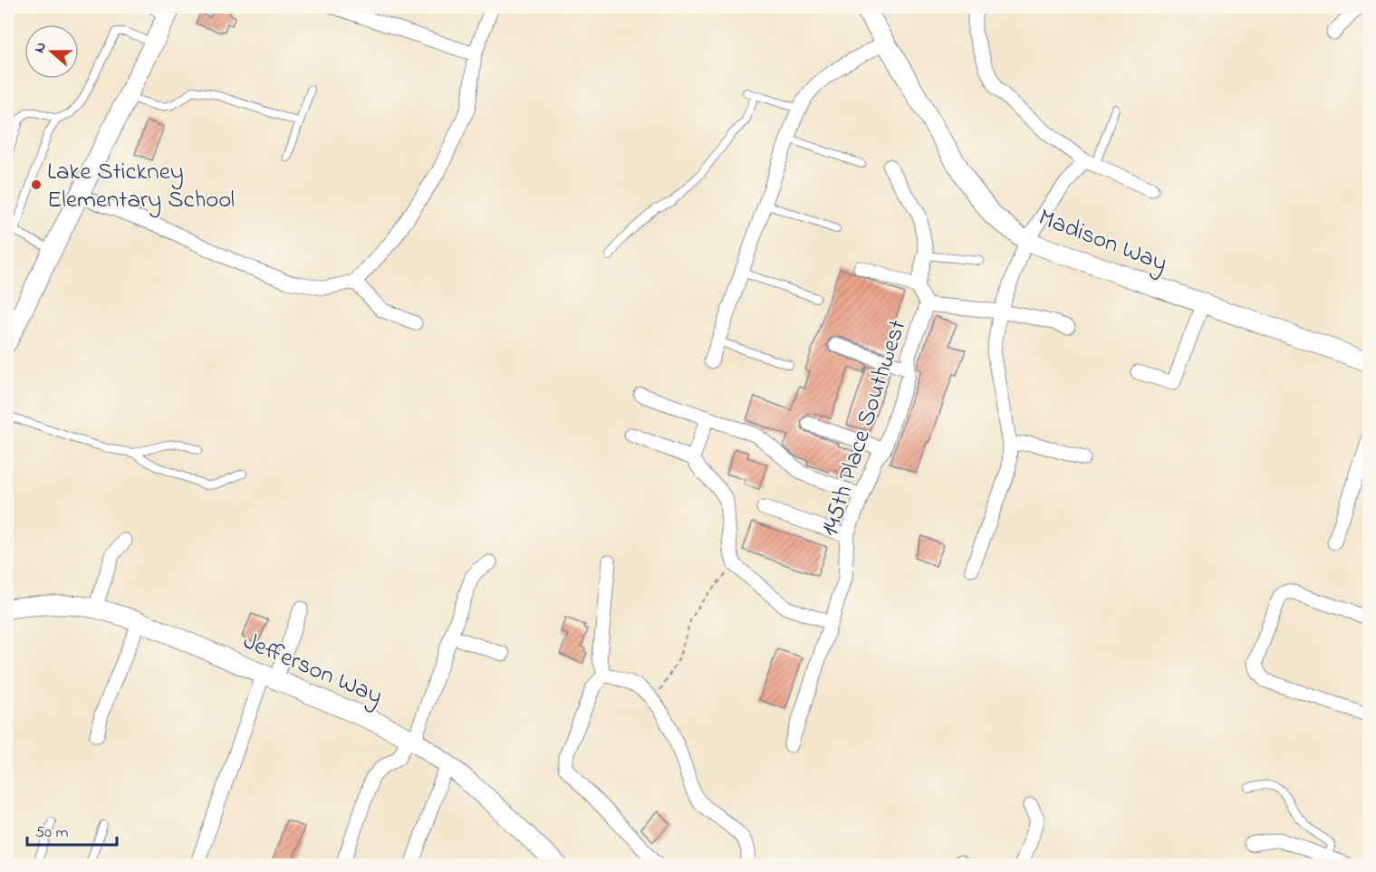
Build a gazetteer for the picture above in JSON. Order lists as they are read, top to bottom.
{
  "streets": {
    "street": ["Madison Way", "145th Place Southwest", "Jefferson Way"]
  },
  "places": ["Lake Stickney Elementary School"],
  "scale_bar": "50 m",
  "north": "left"
}
